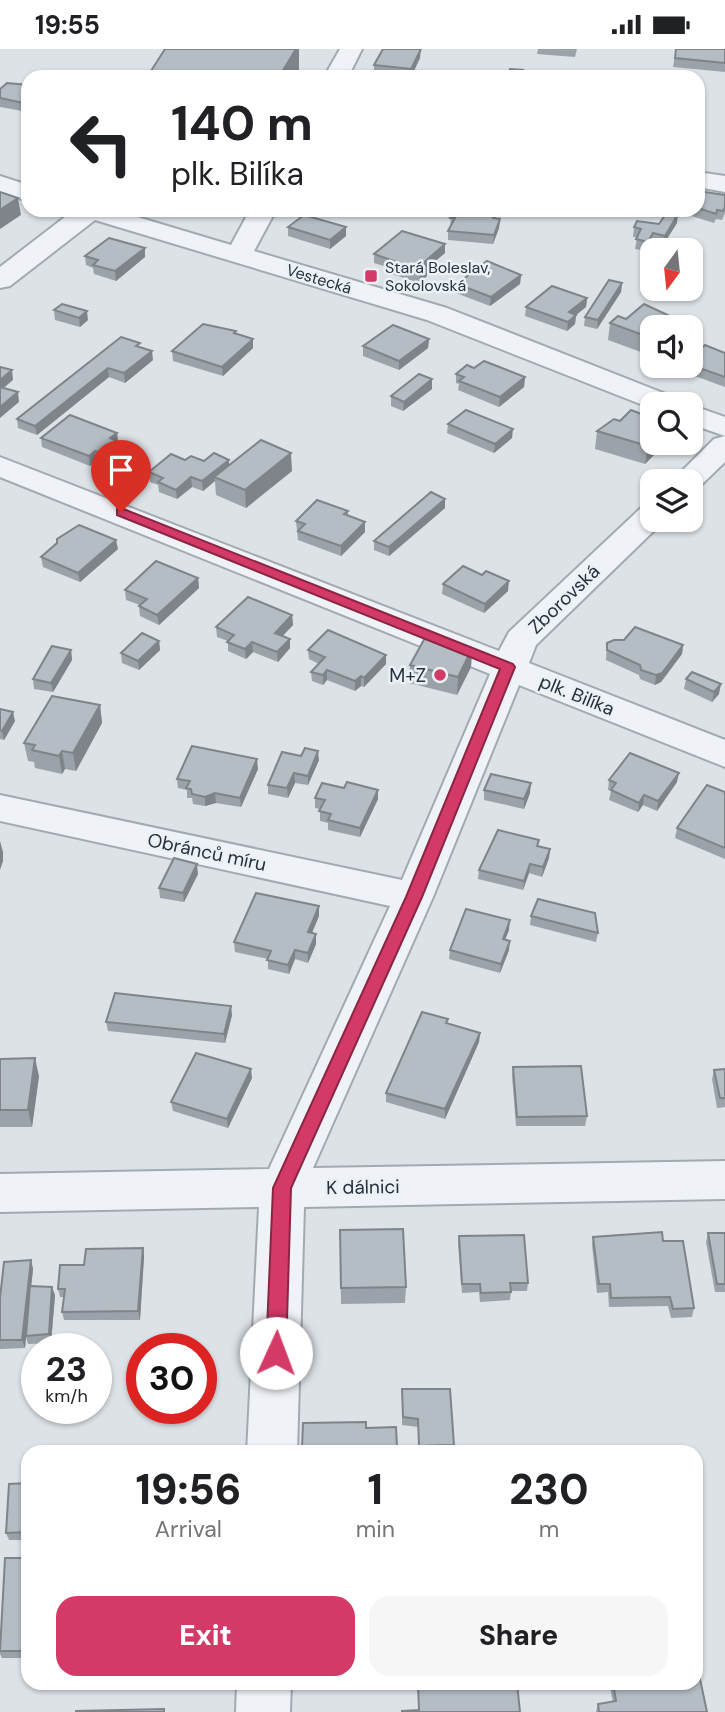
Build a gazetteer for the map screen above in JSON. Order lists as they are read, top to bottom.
{
  "streets": {
    "street": [
      "Vestecká",
      "Zborovská",
      "plk. Bilíka",
      "Obránců míru",
      "K dálnici"
    ]
  },
  "crossings": [
    ["Zborovská", "plk. Bilíka"],
    ["Zborovská", "Obránců míru"],
    ["Zborovská", "K dálnici"]
  ],
  "places": {
    "transit": ["Stará Boleslav, Sokolovská"],
    "other": ["M+Z"]
  },
  "north": "bottom",
  "page": {
    "status": "19:55",
    "turn": ["140 m", "plk. Bilíka"],
    "speed": "23 km/h",
    "limit": "30",
    "eta": [
      "19:56",
      "Arrival",
      "1",
      "min",
      "230",
      "m"
    ],
    "buttons": ["Exit", "Share"]
  }
}
